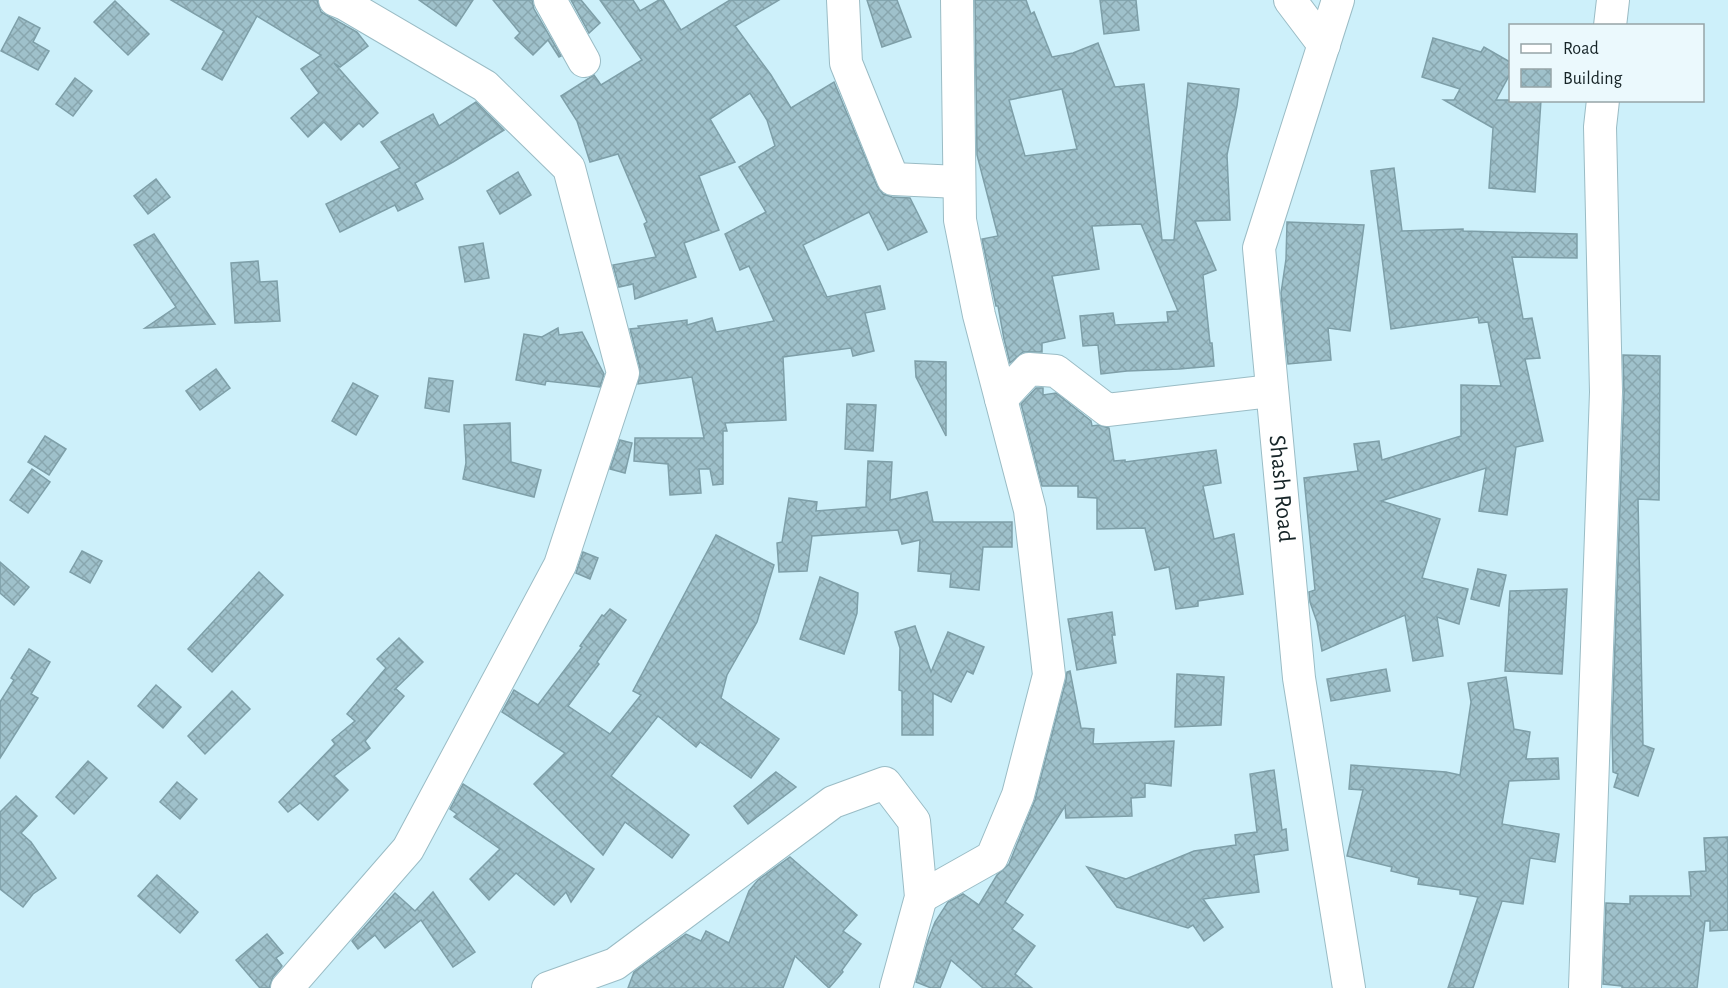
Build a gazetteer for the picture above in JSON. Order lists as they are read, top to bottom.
{
  "streets": {
    "street": ["Shash Road"]
  },
  "legend": ["Road", "Building"]
}
